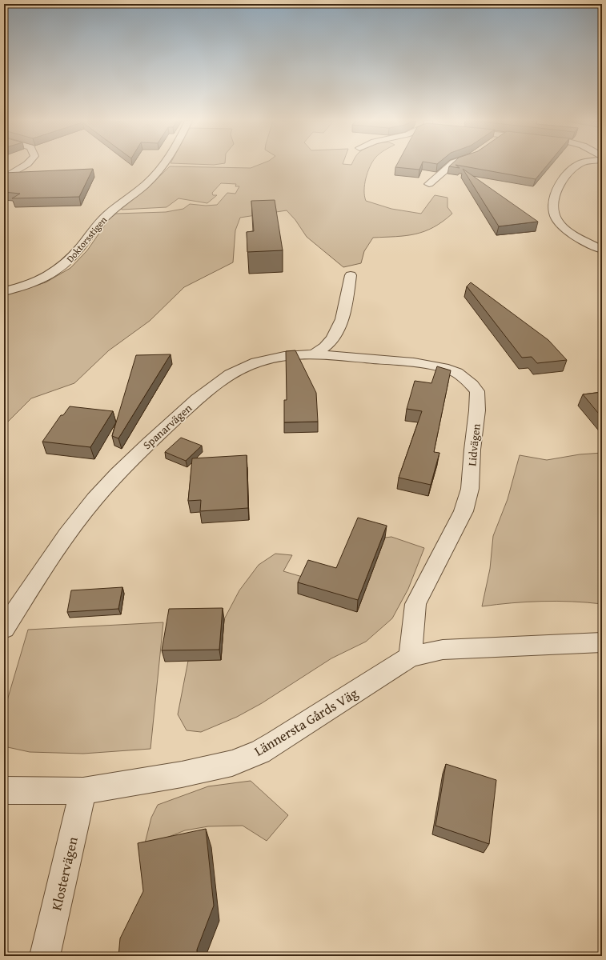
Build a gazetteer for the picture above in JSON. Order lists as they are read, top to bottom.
{
  "streets": {
    "street": [
      "Doktorsstigen",
      "Spanarvägen",
      "Lidvägen",
      "Lännersta Gårds Väg",
      "Klostervägen"
    ]
  },
  "crossings": [
    ["Spanarvägen", "Lidvägen"],
    ["Lidvägen", "Lännersta Gårds Väg"],
    ["Lännersta Gårds Väg", "Klostervägen"]
  ]
}
